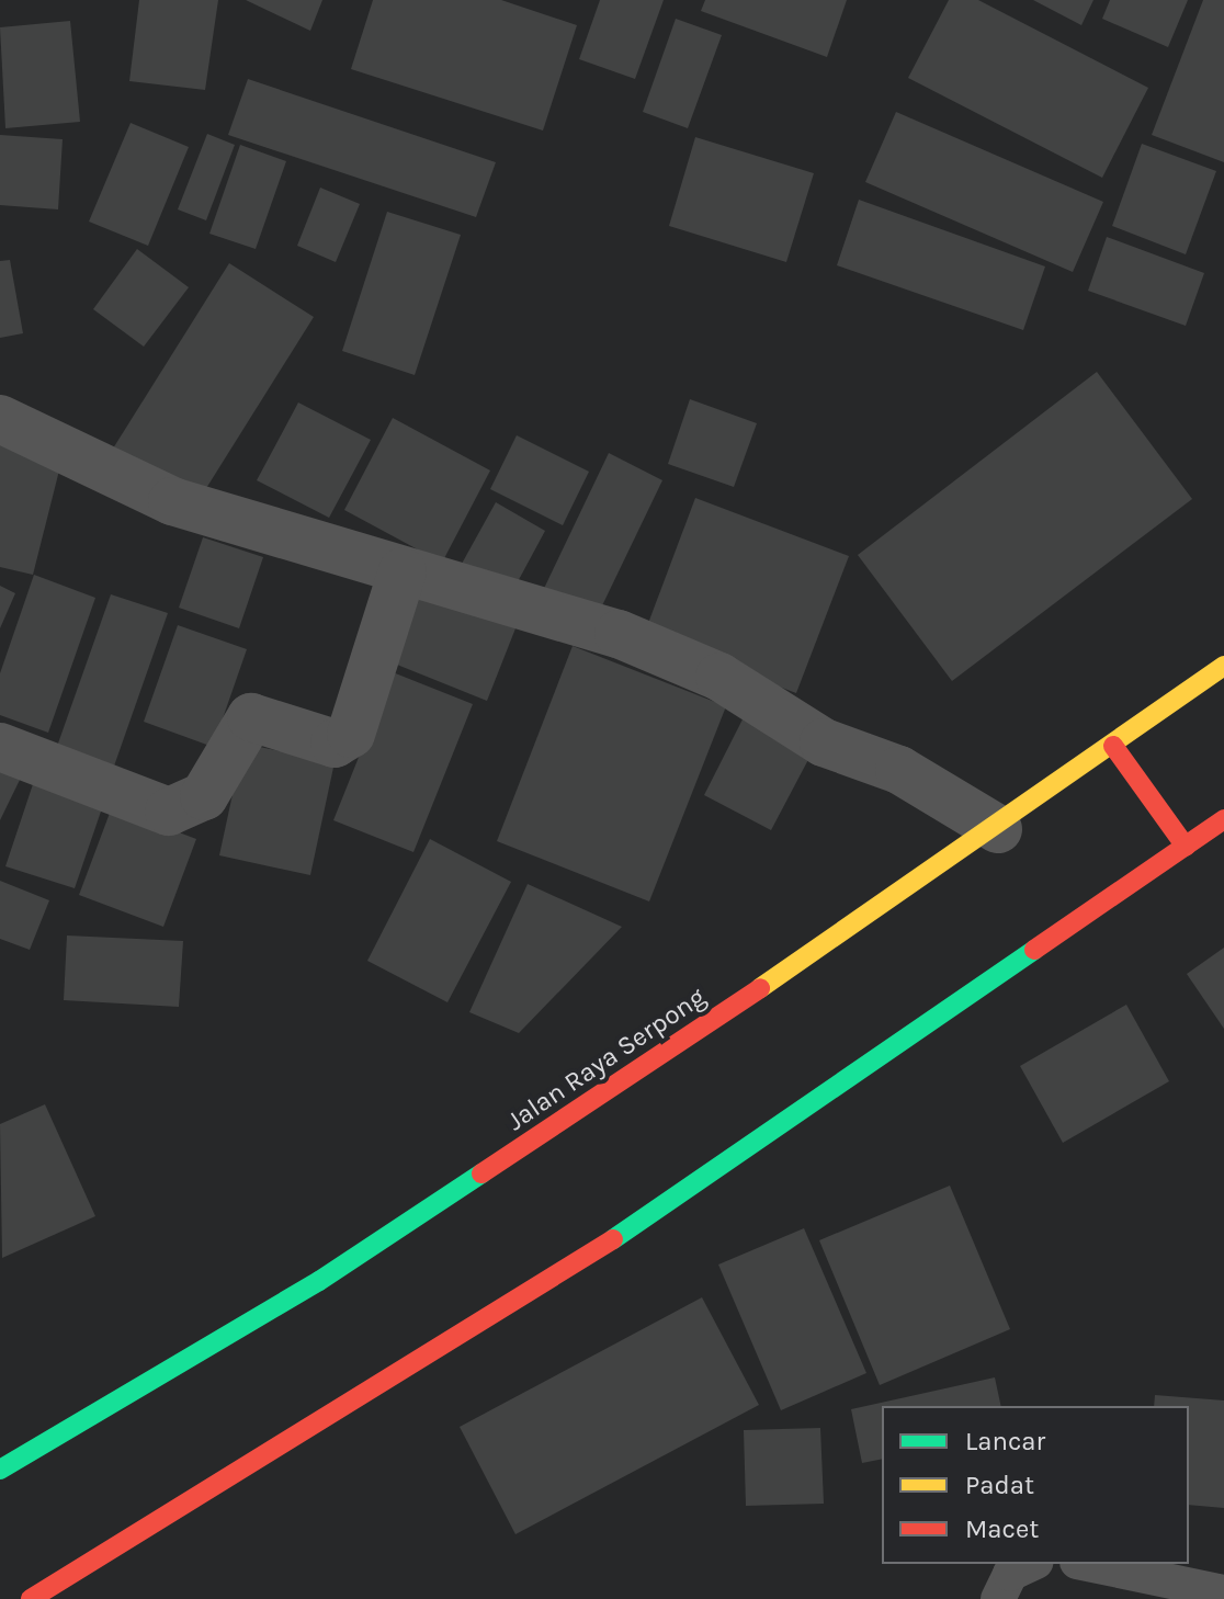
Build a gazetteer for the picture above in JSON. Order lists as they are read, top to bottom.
{
  "streets": {
    "main road": ["Jalan Raya Serpong"]
  },
  "legend": ["Lancar", "Padat", "Macet"]
}
